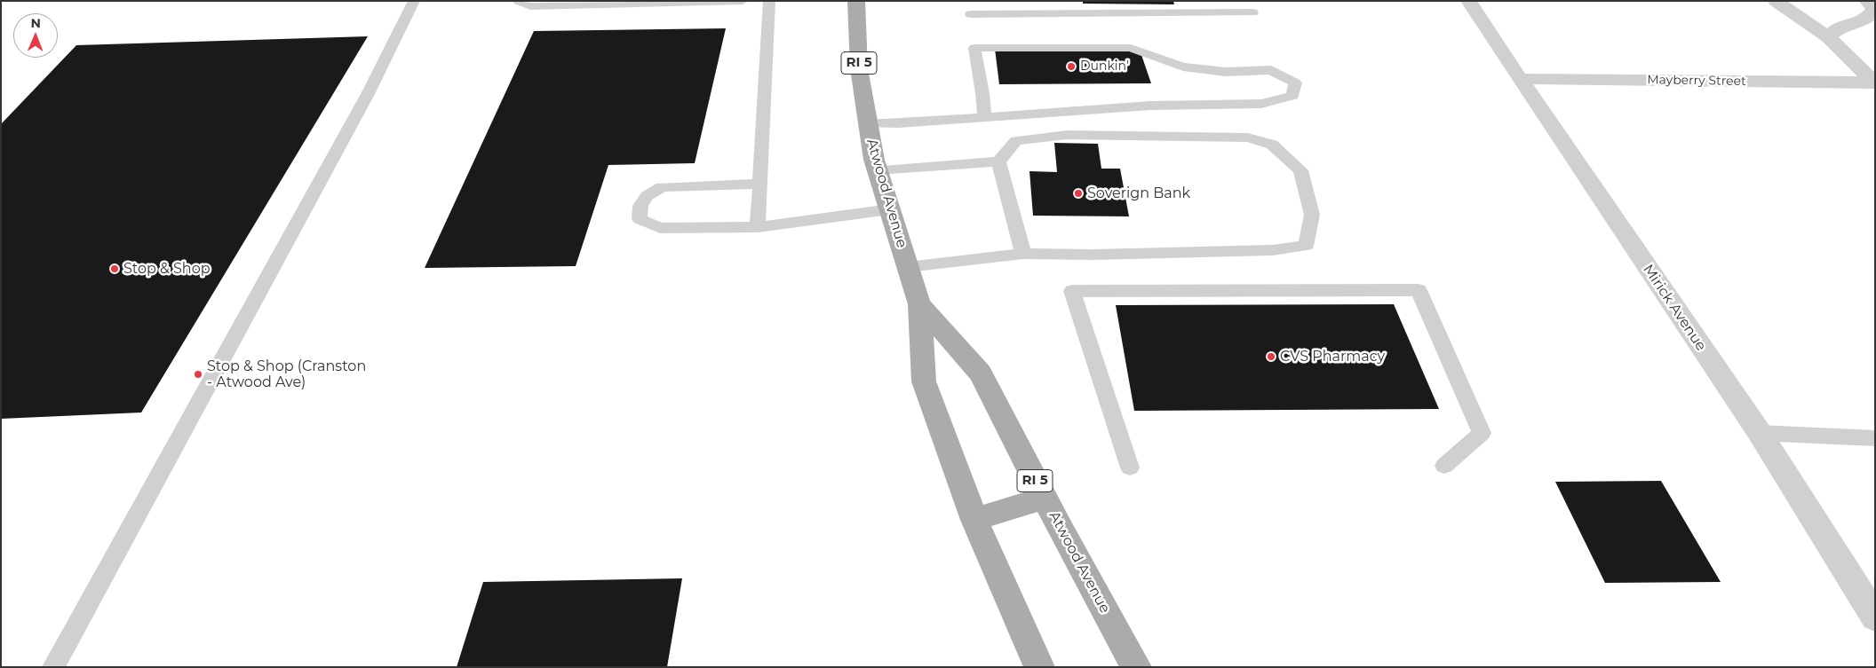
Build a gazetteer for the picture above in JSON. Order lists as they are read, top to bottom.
{
  "streets": {
    "main road": ["RI 5", "Atwood Avenue"],
    "street": ["Mayberry Street", "Mirick Avenue"]
  },
  "crossings": [
    ["Mayberry Street", "Mirick Avenue"]
  ],
  "places": [
    "Dunkin'",
    "Soverign Bank",
    "Stop & Shop",
    "CVS Pharmacy",
    "Stop & Shop (Cranston - Atwood Ave)"
  ],
  "north": "top"
}
